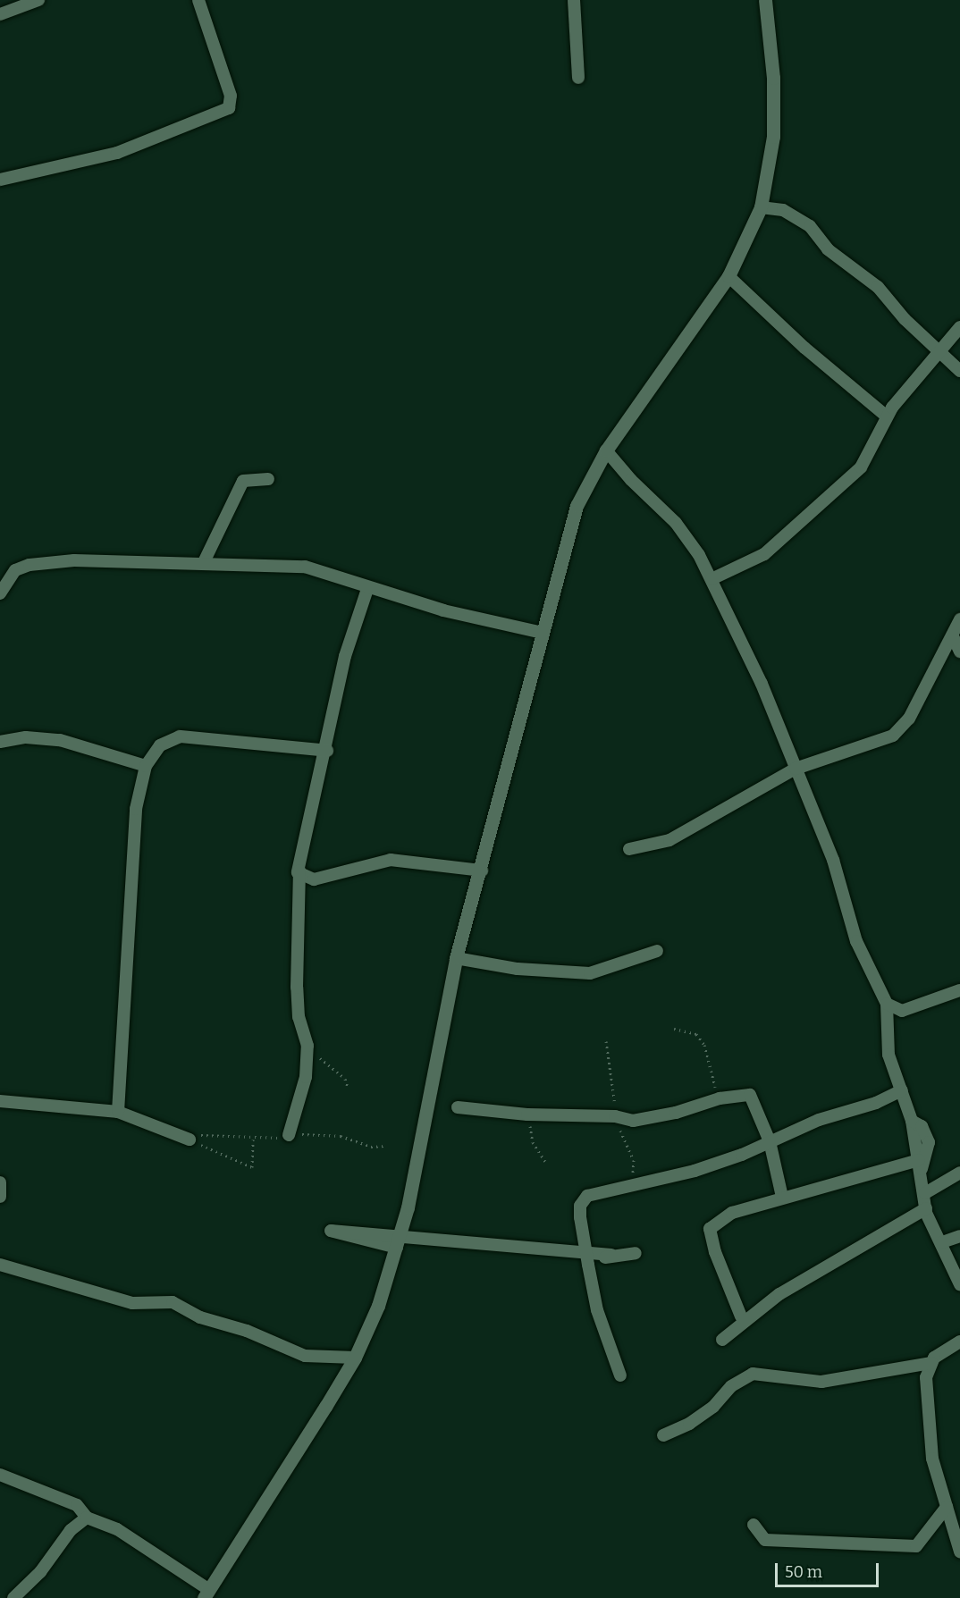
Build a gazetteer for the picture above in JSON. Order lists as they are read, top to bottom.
{
  "scale_bar": "50 m"
}
